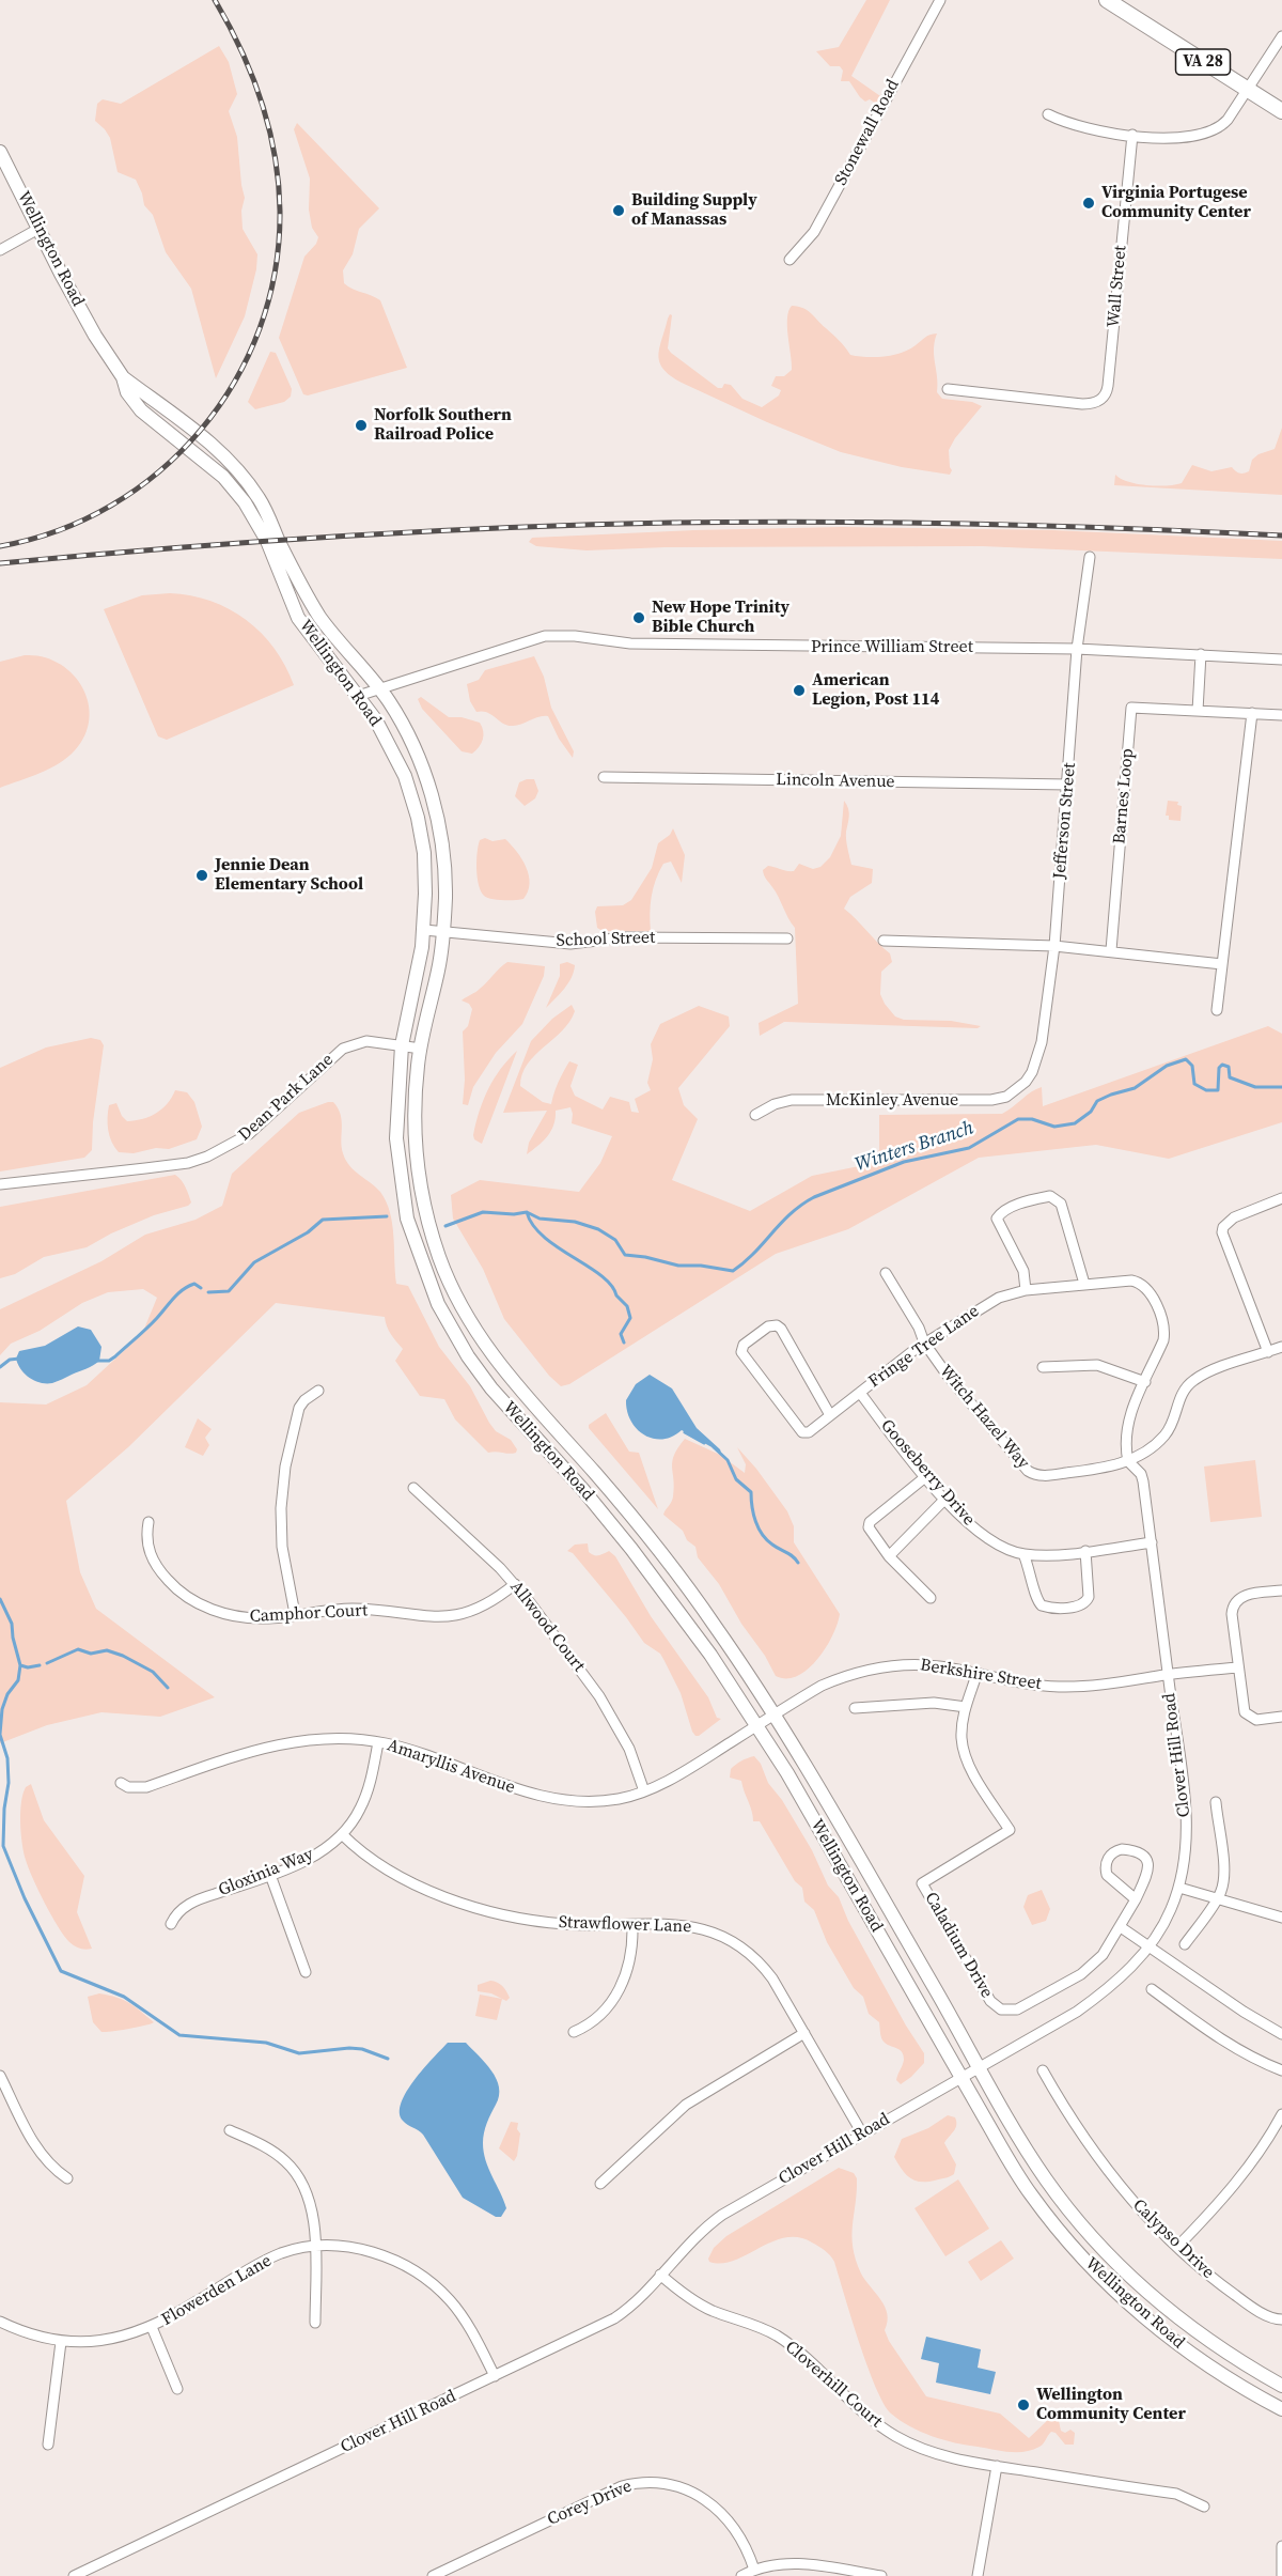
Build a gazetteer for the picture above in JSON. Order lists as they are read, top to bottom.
{
  "streets": {
    "highway": ["VA 28"],
    "main road": ["Wellington Road"],
    "street": [
      "Stonewall Road",
      "Wall Street",
      "Prince William Street",
      "Lincoln Avenue",
      "Barnes Loop",
      "Jefferson Street",
      "School Street",
      "Dean Park Lane",
      "McKinley Avenue",
      "Fringe Tree Lane",
      "Witch Hazel Way",
      "Gooseberry Drive",
      "Camphor Court",
      "Allwood Court",
      "Berkshire Street",
      "Clover Hill Road",
      "Amaryllis Avenue",
      "Gloxinia Way",
      "Strawflower Lane",
      "Caladium Drive",
      "Calypso Drive",
      "Flowerden Lane",
      "Cloverhill Court",
      "Corey Drive"
    ]
  },
  "crossings": [
    ["Wellington Road", "Prince William Street"],
    ["Wellington Road", "School Street"],
    ["Wellington Road", "Dean Park Lane"],
    ["Wellington Road", "Berkshire Street"],
    ["Wellington Road", "Clover Hill Road"],
    ["Wellington Road", "Amaryllis Avenue"],
    ["Prince William Street", "Jefferson Street"],
    ["Lincoln Avenue", "Jefferson Street"],
    ["Jefferson Street", "McKinley Avenue"],
    ["Fringe Tree Lane", "Witch Hazel Way"],
    ["Fringe Tree Lane", "Gooseberry Drive"],
    ["Fringe Tree Lane", "Clover Hill Road"],
    ["Witch Hazel Way", "Clover Hill Road"],
    ["Gooseberry Drive", "Clover Hill Road"],
    ["Camphor Court", "Allwood Court"],
    ["Allwood Court", "Amaryllis Avenue"],
    ["Berkshire Street", "Clover Hill Road"],
    ["Berkshire Street", "Amaryllis Avenue"],
    ["Berkshire Street", "Caladium Drive"],
    ["Clover Hill Road", "Strawflower Lane"],
    ["Clover Hill Road", "Flowerden Lane"],
    ["Clover Hill Road", "Cloverhill Court"],
    ["Amaryllis Avenue", "Gloxinia Way"],
    ["Gloxinia Way", "Strawflower Lane"]
  ],
  "water": ["Winters Branch"],
  "places": [
    "Virginia Portugese Community Center",
    "Building Supply of Manassas",
    "Norfolk Southern Railroad Police",
    "New Hope Trinity Bible Church",
    "American Legion, Post 114",
    "Jennie Dean Elementary School",
    "Wellington Community Center"
  ]
}
